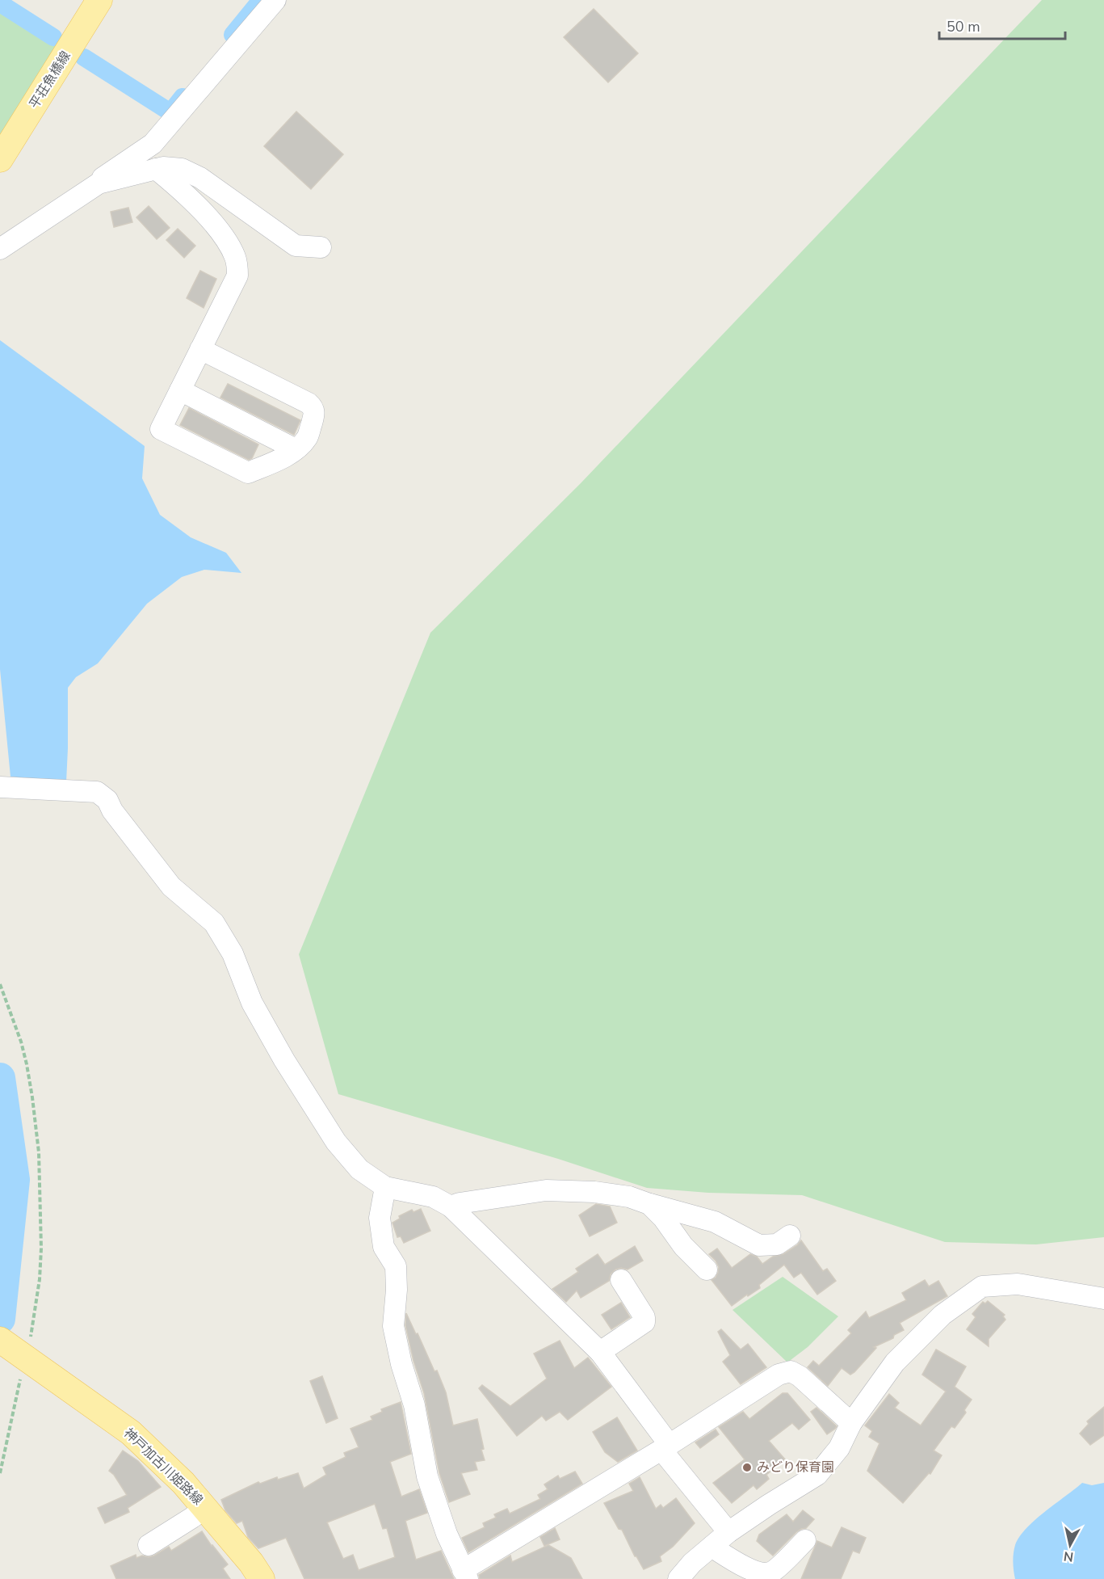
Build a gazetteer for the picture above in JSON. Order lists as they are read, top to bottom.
{
  "streets": {
    "main road": ["平荘魚橋線", "神戸加古川姫路線"]
  },
  "places": ["みどり保育園"],
  "scale_bar": "50 m",
  "north": "bottom"
}
